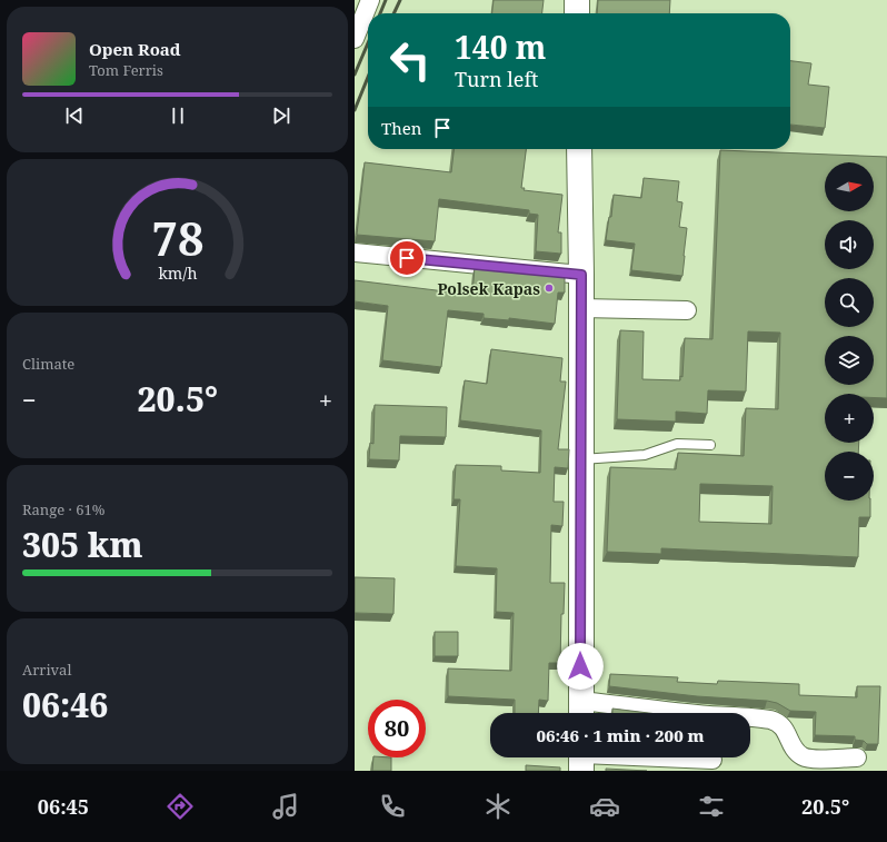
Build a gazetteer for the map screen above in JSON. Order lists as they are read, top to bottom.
{
  "places": ["Polsek Kapas"],
  "north": "right",
  "page": {
    "turn": ["140 m", "Turn left"],
    "song": ["Open Road", "Tom Ferris"],
    "then": "Then",
    "map_buttons": ["+", "−"],
    "tile": [
      "Climate",
      ["Range · 61%", "305 km"],
      ["Arrival", "06:46"]
    ],
    "heat": ["−", "20.5°", "+"],
    "limit": "80",
    "trip": "06:46 · 1 min · 200 m",
    "tabs": ["06:45", "20.5°"],
    "gauge": ["78", "km/h"]
  }
}
